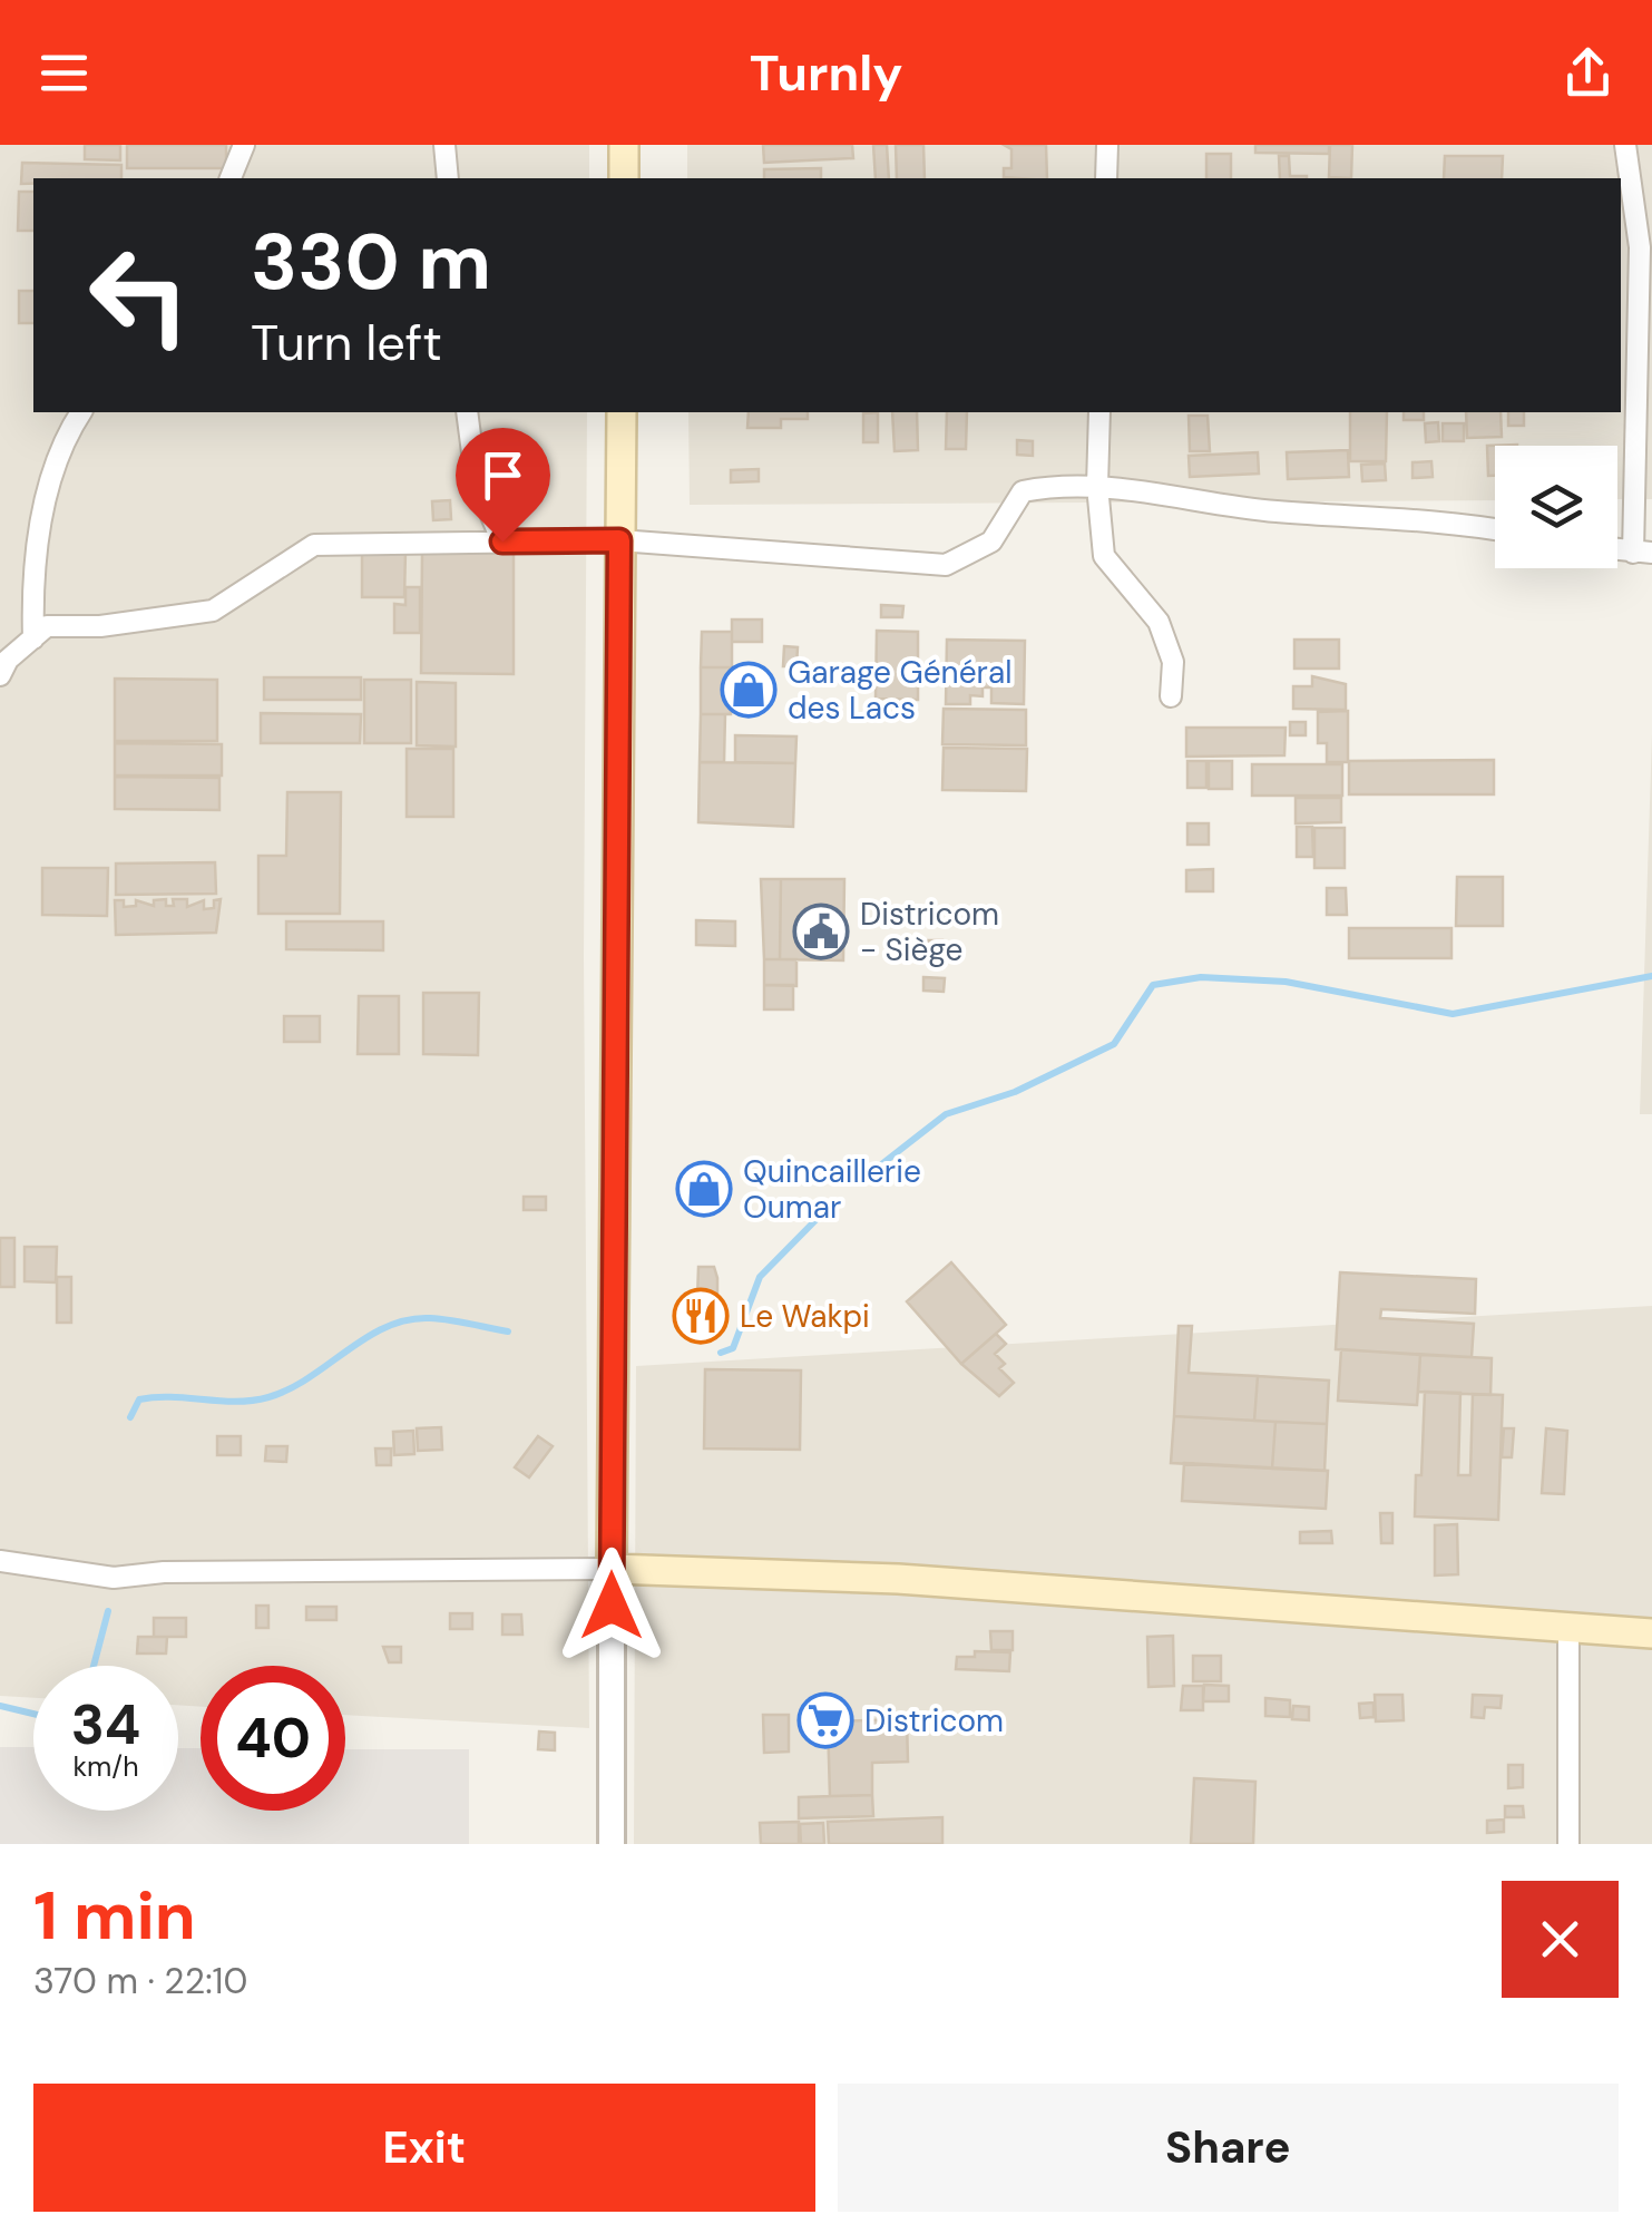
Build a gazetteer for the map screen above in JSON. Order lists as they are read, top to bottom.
{
  "places": {
    "shop": ["Garage Général des Lacs", "Quincaillerie Oumar"],
    "public building": ["Districom - Siège"],
    "restaurant": ["Le Wakpi"],
    "supermarket": ["Districom"]
  },
  "page": {
    "header": "Turnly",
    "turn": ["330 m", "Turn left"],
    "speed": "34 km/h",
    "limit": "40",
    "heading": ["1 min", "370 m · 22:10"],
    "buttons": ["Exit", "Share"]
  }
}
